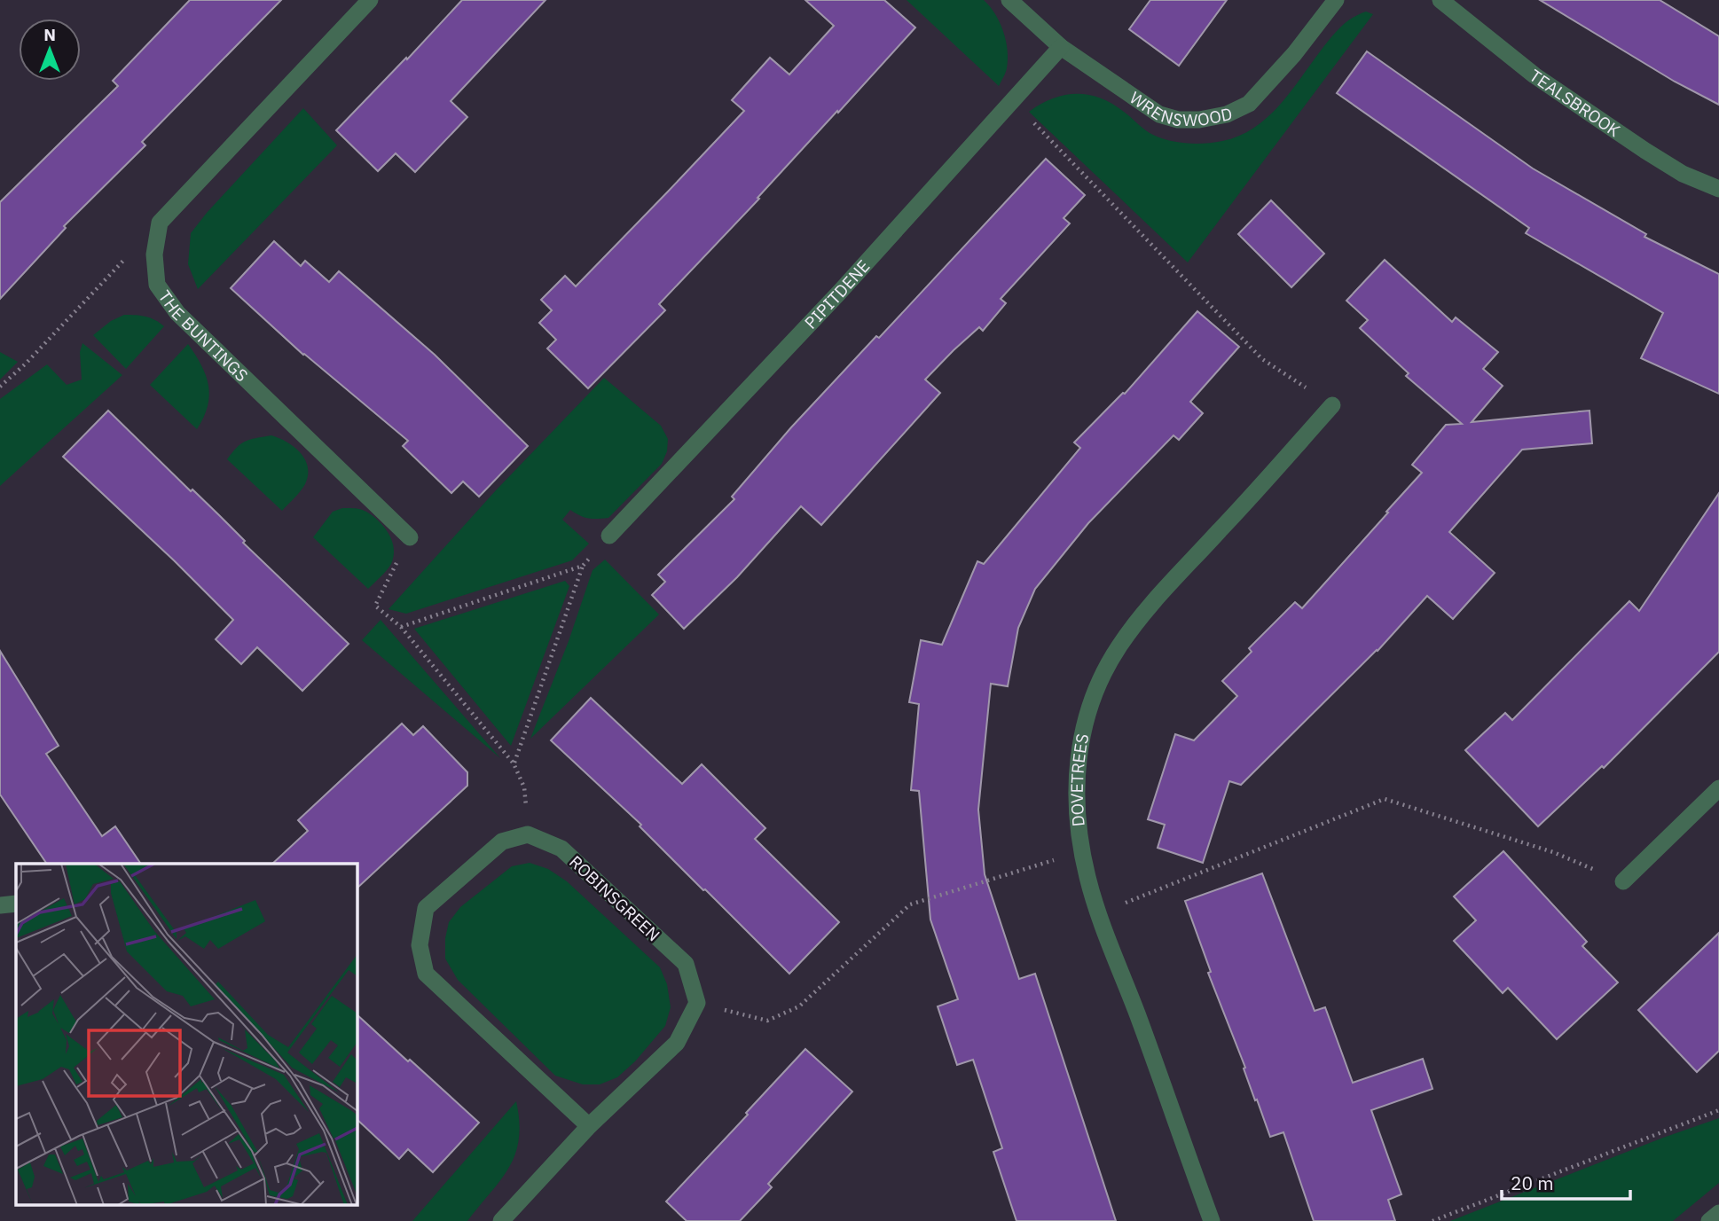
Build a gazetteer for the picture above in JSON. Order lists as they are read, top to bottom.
{
  "streets": {
    "street": [
      "WRENSWOOD",
      "TEALSBROOK",
      "PIPITDENE",
      "THE BUNTINGS",
      "DOVETREES",
      "ROBINSGREEN"
    ]
  },
  "crossings": [
    ["WRENSWOOD", "PIPITDENE"]
  ],
  "scale_bar": "20 m",
  "north": "top"
}
